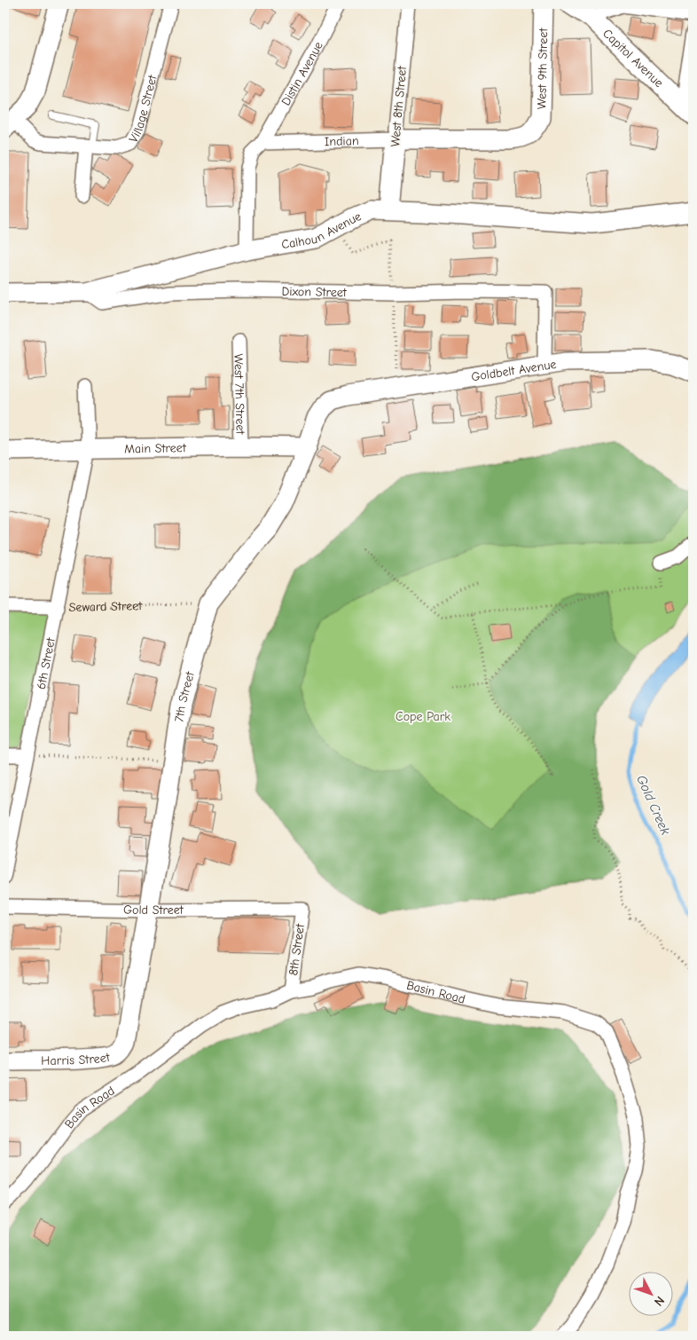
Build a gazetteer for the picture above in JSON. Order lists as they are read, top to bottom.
{
  "streets": {
    "street": [
      "Capitol Avenue",
      "West 9th Street",
      "Distin Avenue",
      "West 8th Street",
      "Village Street",
      "Indian",
      "Calhoun Avenue",
      "Dixon Street",
      "Goldbelt Avenue",
      "West 7th Street",
      "Main Street",
      "Seward Street",
      "6th Street",
      "7th Street",
      "Gold Street",
      "8th Street",
      "Basin Road",
      "Harris Street"
    ]
  },
  "crossings": [
    ["West 9th Street", "Indian"],
    ["Distin Avenue", "Indian"],
    ["West 8th Street", "Indian"],
    ["West 8th Street", "Calhoun Avenue"],
    ["Calhoun Avenue", "Dixon Street"],
    ["Dixon Street", "Goldbelt Avenue"],
    ["Goldbelt Avenue", "7th Street"],
    ["West 7th Street", "Main Street"],
    ["Main Street", "6th Street"],
    ["Main Street", "7th Street"],
    ["Seward Street", "6th Street"],
    ["Seward Street", "7th Street"],
    ["7th Street", "Gold Street"],
    ["7th Street", "Harris Street"],
    ["Gold Street", "8th Street"],
    ["8th Street", "Basin Road"]
  ],
  "water": ["Gold Creek"],
  "parks": ["Cope Park"],
  "north": "bottom right"
}
